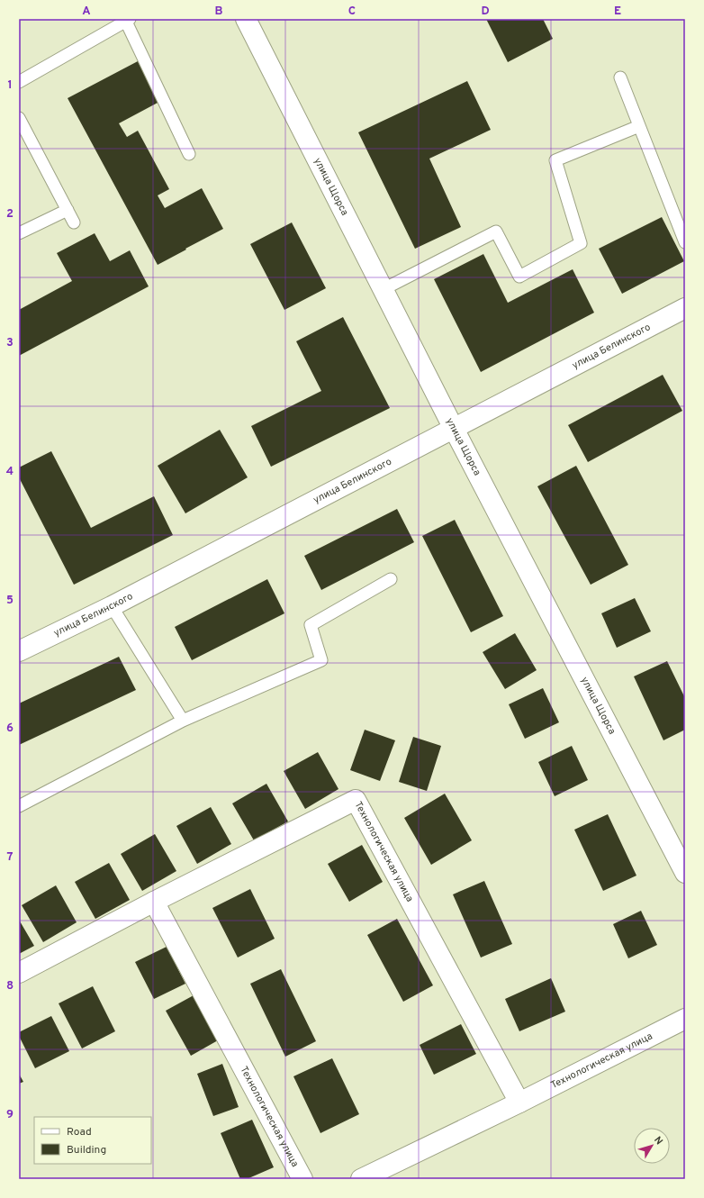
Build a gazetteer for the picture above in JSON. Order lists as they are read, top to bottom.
{
  "streets": {
    "street": ["улица Щорса", "улица Белинского", "Технологическая улица"]
  },
  "crossings": [
    ["улица Щорса", "улица Белинского"]
  ],
  "legend": ["Road", "Building"],
  "north": "top right",
  "grid": {
    "columns": [
      "A",
      "B",
      "C",
      "D",
      "E"
    ],
    "rows": [
      "1",
      "2",
      "3",
      "4",
      "5",
      "6",
      "7",
      "8",
      "9"
    ]
  }
}
